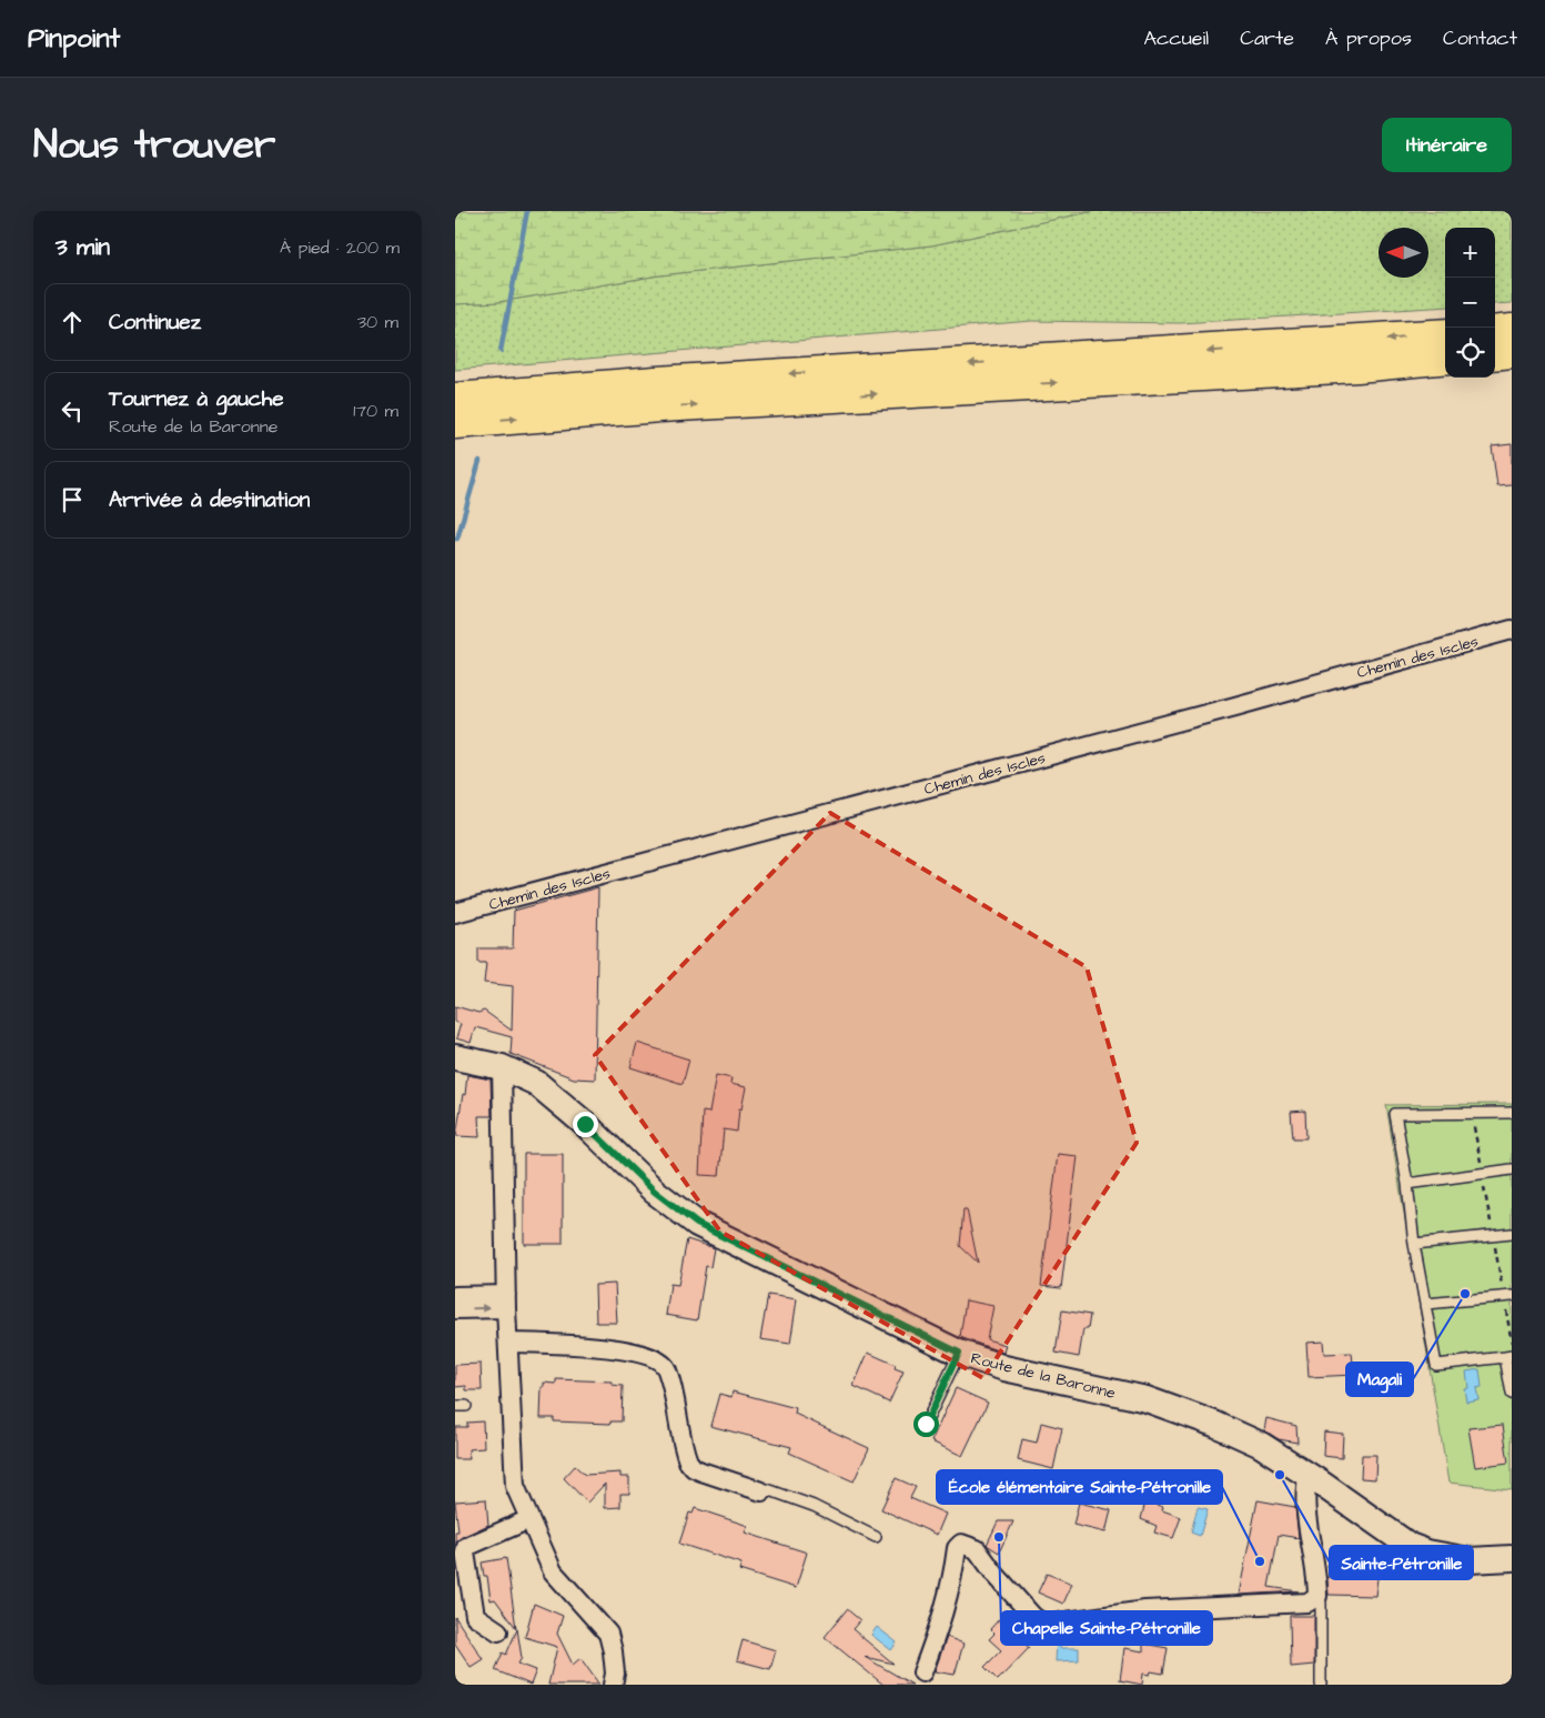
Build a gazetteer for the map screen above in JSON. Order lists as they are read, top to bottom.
{
  "streets": {
    "main road": ["Route de la Baronne"],
    "street": ["Chemin des Iscles"]
  },
  "places": [
    "Magali",
    "Sainte-Pétronille",
    "Chapelle Sainte-Pétronille",
    "École élémentaire Sainte-Pétronille"
  ],
  "north": "left",
  "page": {
    "header": "Pinpoint",
    "nav": [
      "Accueil",
      "Carte",
      "À propos",
      "Contact"
    ],
    "title": "Nous trouver",
    "buttons": "Itinéraire",
    "heading": ["3 min", "À pied · 200 m"],
    "map_buttons": ["+", "−"],
    "list": [
      ["Continuez", "30 m"],
      ["Tournez à gauche", "Route de la Baronne", "170 m"],
      "Arrivée à destination"
    ]
  }
}
